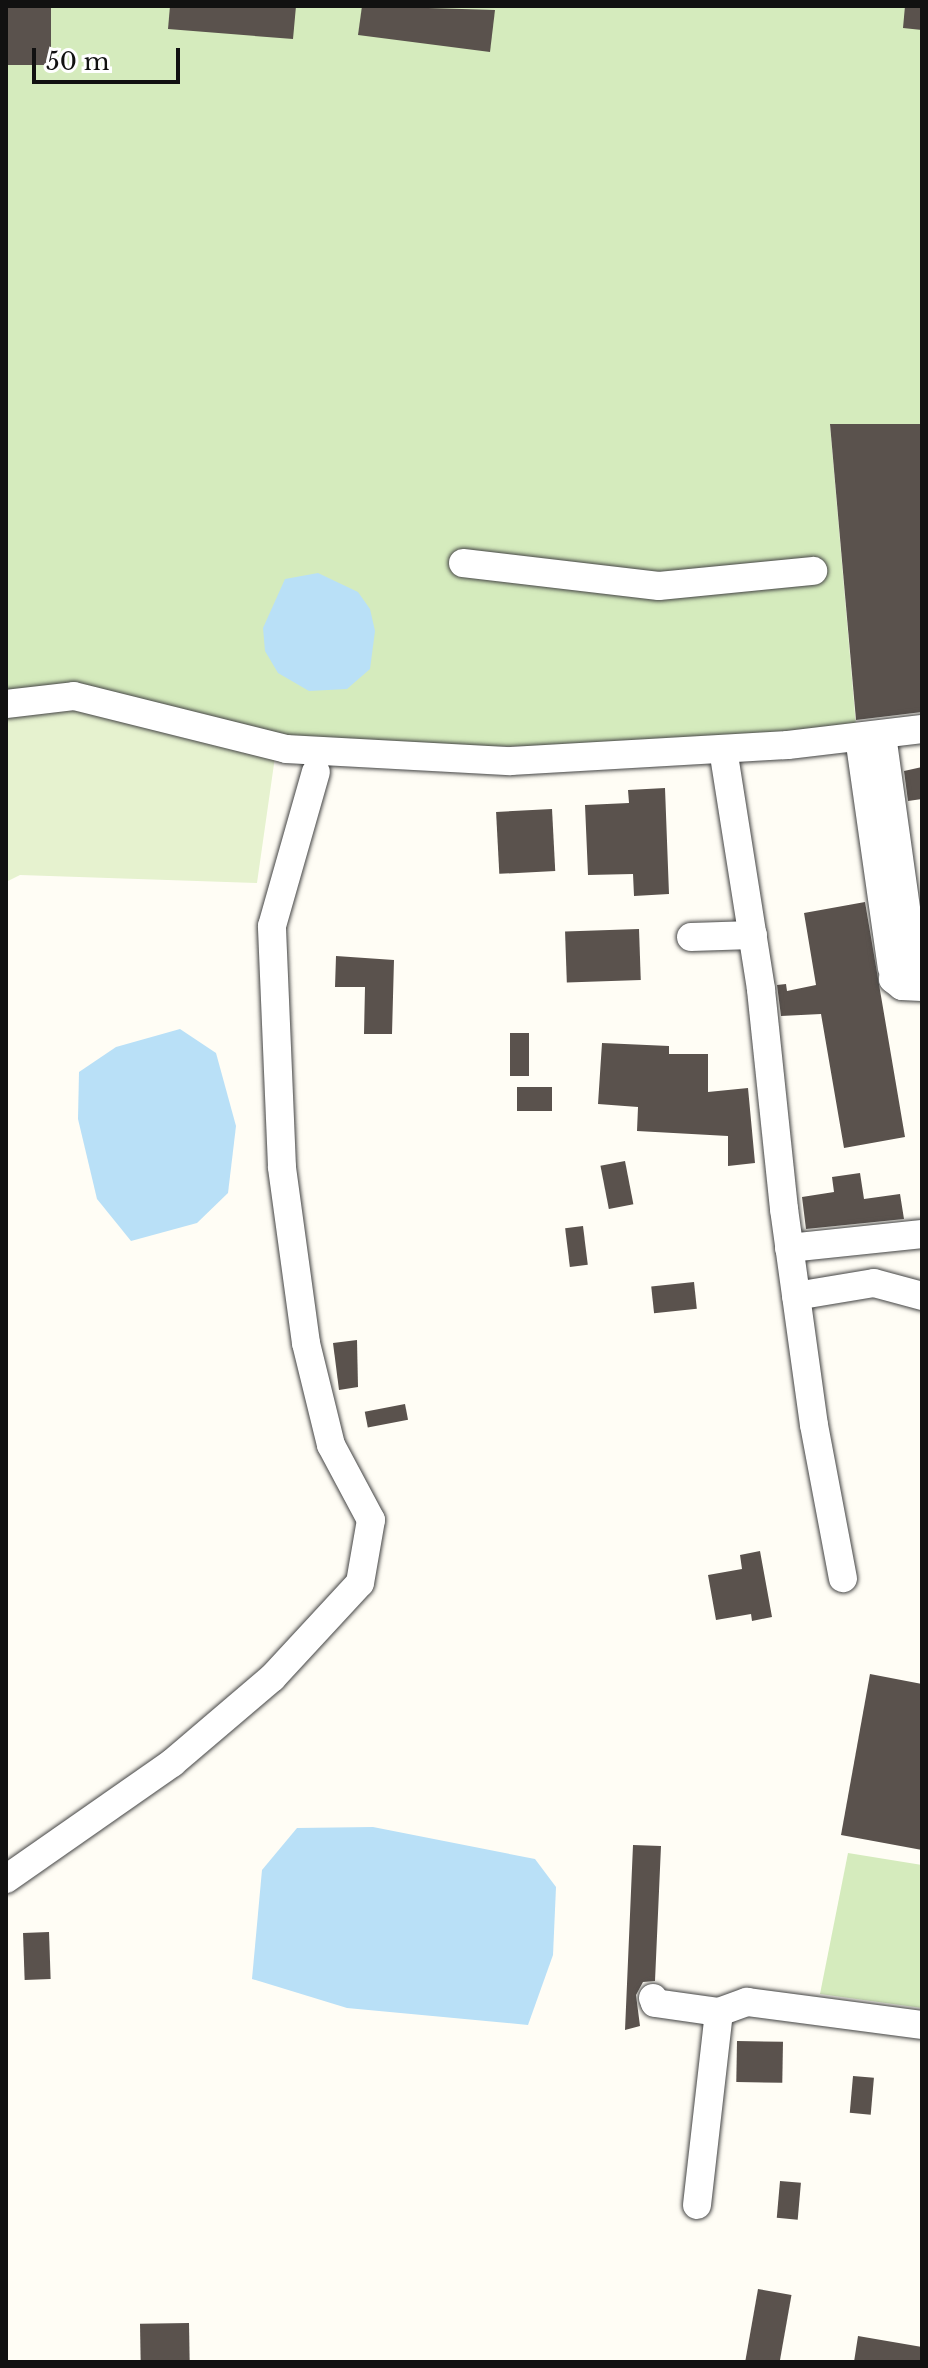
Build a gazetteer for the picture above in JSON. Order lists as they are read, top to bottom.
{
  "scale_bar": "50 m"
}
